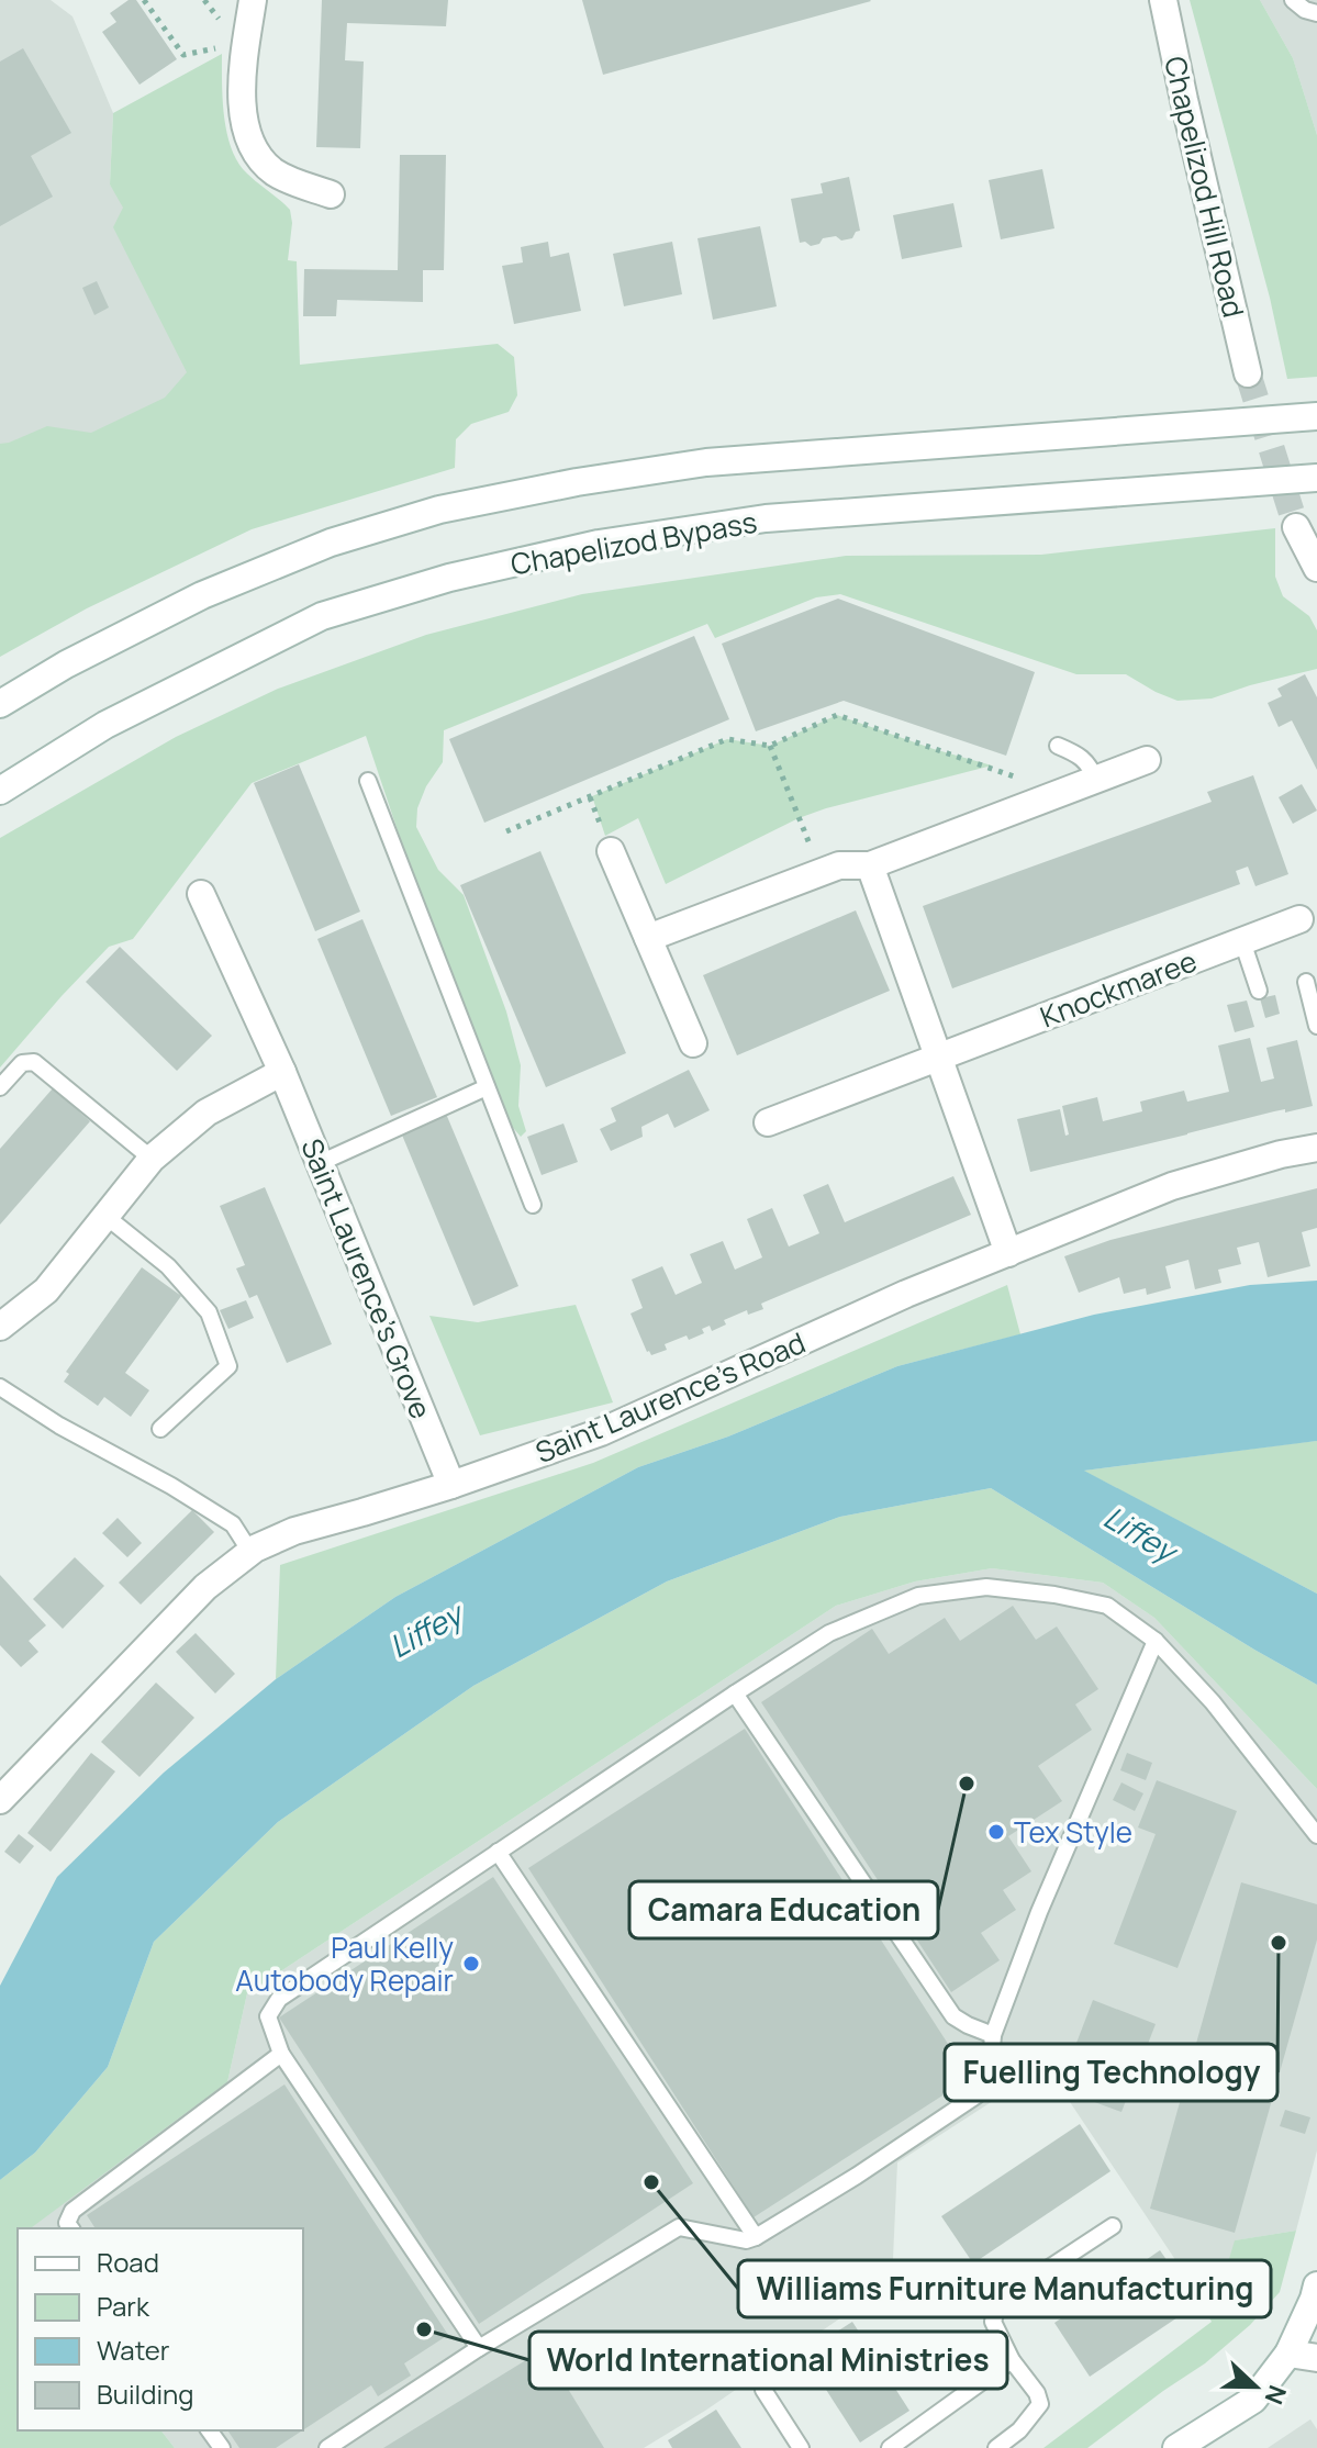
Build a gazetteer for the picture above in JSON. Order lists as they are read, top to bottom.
{
  "streets": {
    "street": [
      "Chapelizod Hill Road",
      "Chapelizod Bypass",
      "Knockmaree",
      "Saint Laurence's Grove",
      "Saint Laurence's Road"
    ]
  },
  "crossings": [
    ["Saint Laurence's Grove", "Saint Laurence's Road"]
  ],
  "water": ["Liffey"],
  "places": [
    "Camara Education",
    "Tex Style",
    "Fuelling Technology",
    "Paul Kelly Autobody Repair",
    "Williams Furniture Manufacturing",
    "World International Ministries"
  ],
  "legend": [
    "Road",
    "Park",
    "Water",
    "Building"
  ],
  "north": "right"
}
